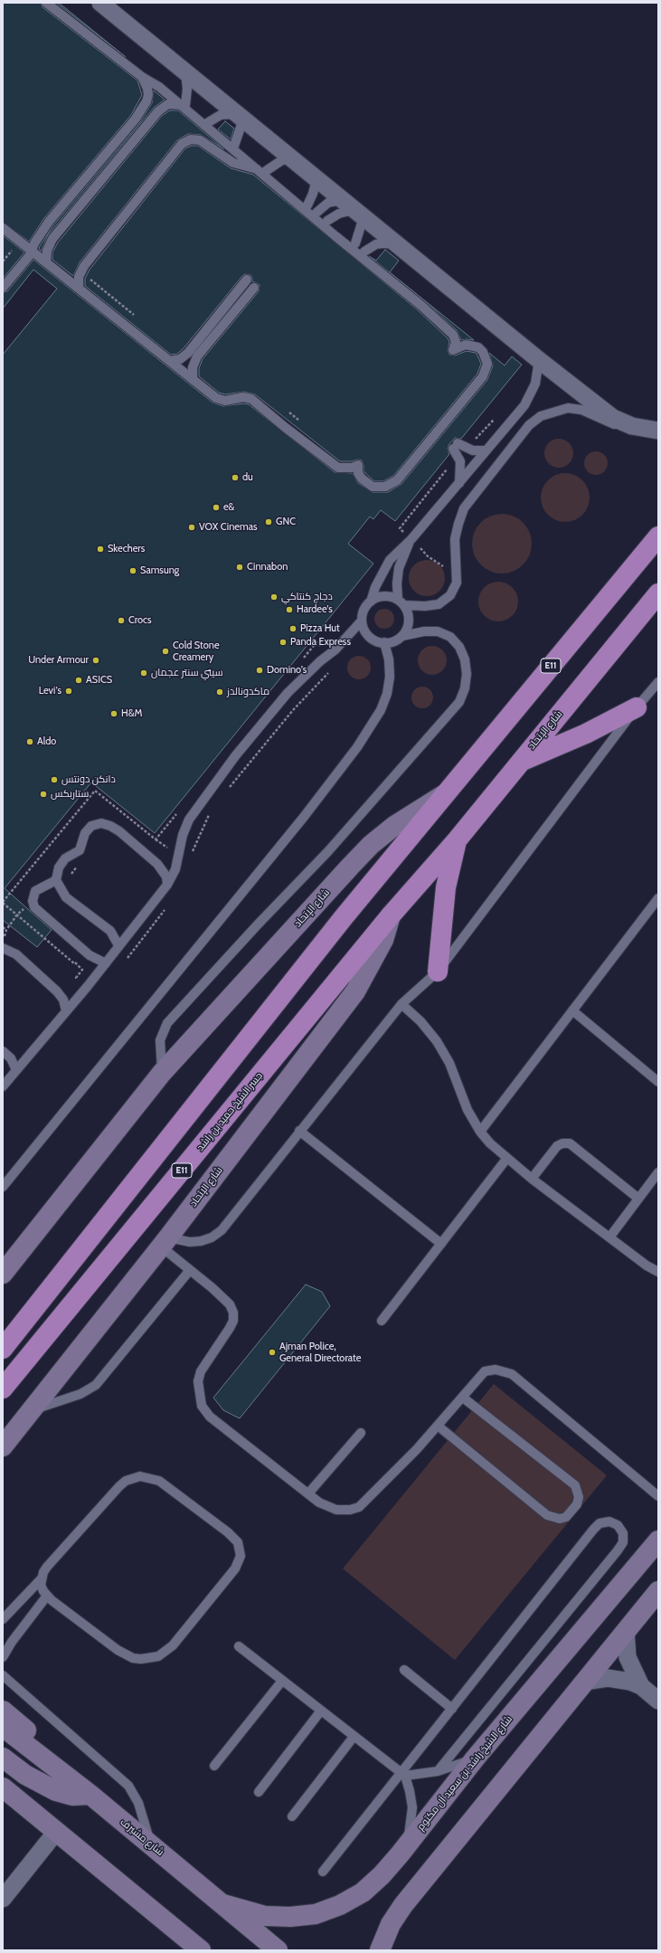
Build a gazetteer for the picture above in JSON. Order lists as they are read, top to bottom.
{
  "streets": {
    "highway": ["E11", "شارع الإتحاد", "جسر الشيخ حميد بن راشد"],
    "main road": ["شارع الشيخ راشد بن سعيد آل مكتوم", "شارع مشيرف"]
  },
  "crossings": [
    ["شارع الإتحاد", "جسر الشيخ حميد بن راشد"],
    ["شارع الشيخ راشد بن سعيد آل مكتوم", "شارع مشيرف"]
  ],
  "places": [
    "du",
    "e&",
    "GNC",
    "VOX Cinemas",
    "Skechers",
    "Cinnabon",
    "Samsung",
    "دجاج كنتاكي",
    "Hardee's",
    "Crocs",
    "Pizza Hut",
    "Panda Express",
    "Cold Stone Creamery",
    "Under Armour",
    "Domino's",
    "سيتي سنتر عجمان",
    "ASICS",
    "Levi's",
    "ماكدونالدز",
    "H&M",
    "Aldo",
    "دانكن دونتس",
    "ستاربكس",
    "Ajman Police, General Directorate"
  ]
}
